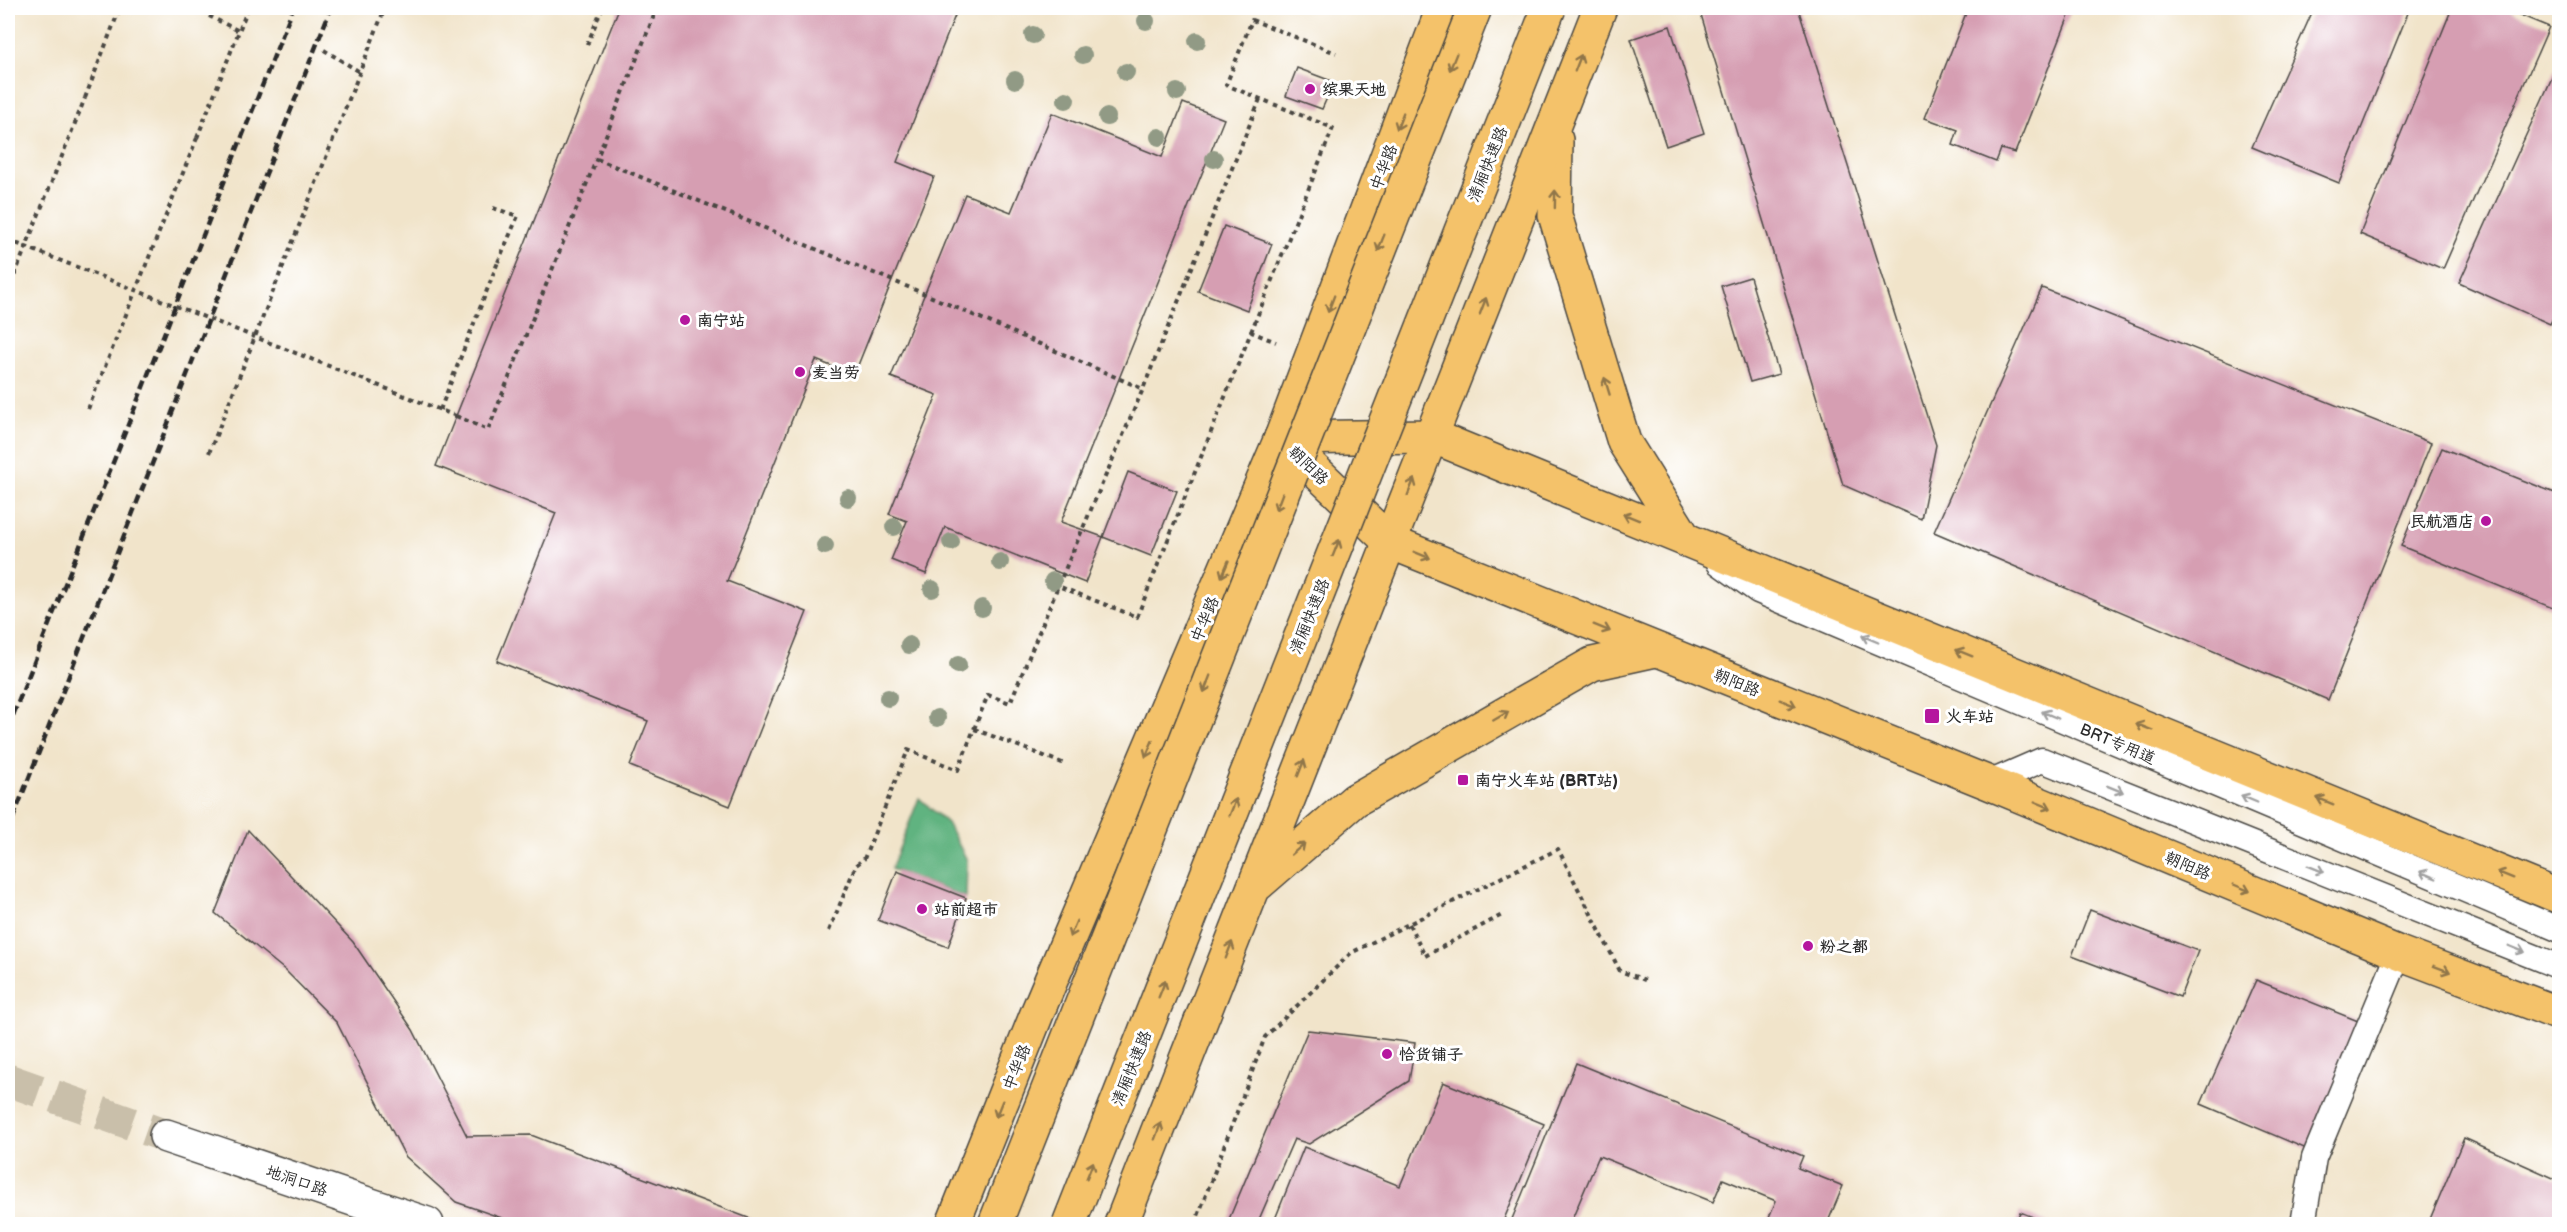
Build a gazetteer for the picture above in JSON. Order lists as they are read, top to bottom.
{
  "streets": {
    "main road": ["清厢快速路", "中华路", "朝阳路"],
    "street": ["地洞口路"],
    "lane": ["BRT专用道"]
  },
  "crossings": [
    ["中华路", "朝阳路"],
    ["朝阳路", "BRT专用道"]
  ],
  "places": {
    "other": [
      "缤果天地",
      "南宁站",
      "麦当劳",
      "民航酒店",
      "站前超市",
      "粉之都",
      "恰货铺子"
    ],
    "transit": ["火车站", "南宁火车站 (BRT站)"]
  }
}
